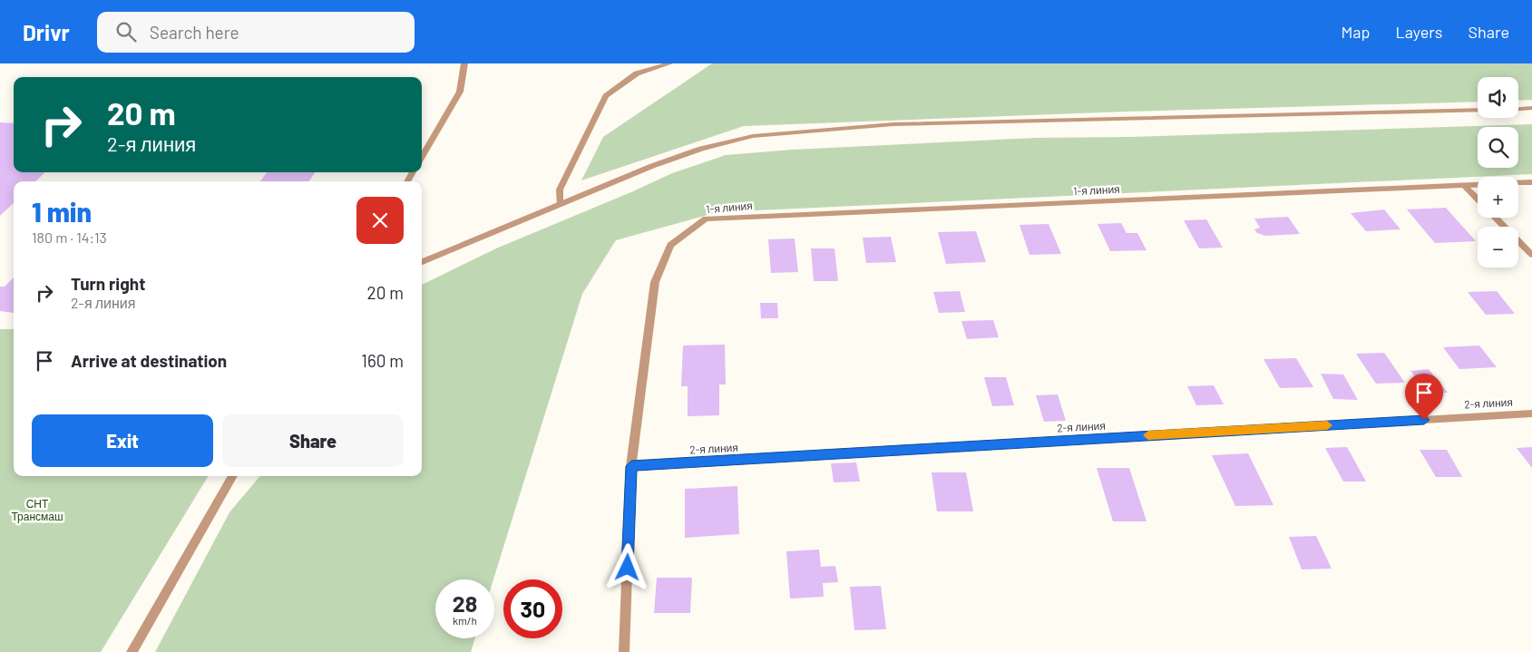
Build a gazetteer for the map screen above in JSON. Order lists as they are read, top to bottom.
{
  "streets": {
    "street": ["1-я линия", "2-я линия"]
  },
  "crossings": [
    ["1-я линия", "2-я линия"]
  ],
  "parks": ["СНТ Трансмаш"],
  "page": {
    "header": "Drivr",
    "search": "Search here",
    "nav": ["Map", "Layers", "Share"],
    "map_buttons": ["+", "−"],
    "turn": ["20 m", "2-я линия"],
    "heading": ["1 min", "180 m · 14:13"],
    "list": [
      {
        "name": "Turn right",
        "note": "2-я линия",
        "value": "20 m"
      },
      {
        "name": "Arrive at destination",
        "value": "160 m"
      }
    ],
    "buttons": ["Exit", "Share"],
    "speed": "28 km/h",
    "limit": "30"
  }
}
